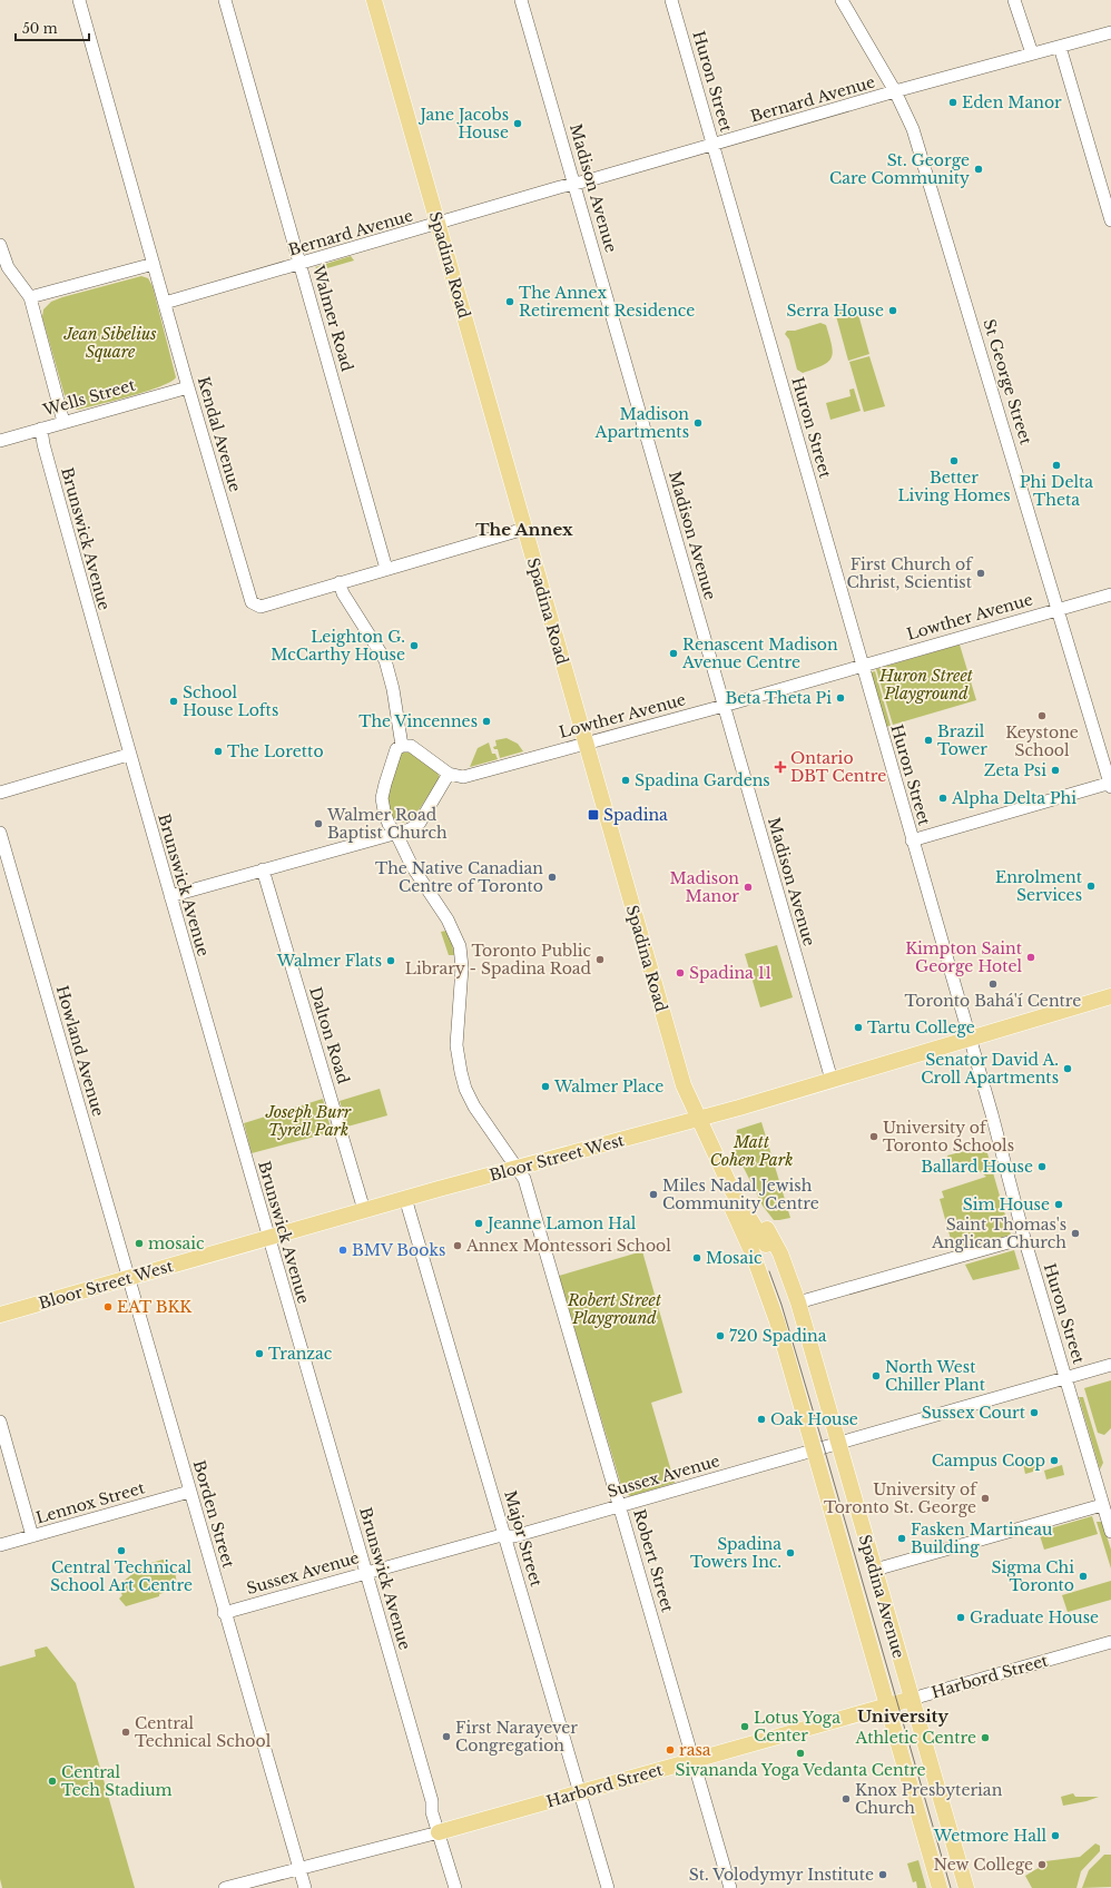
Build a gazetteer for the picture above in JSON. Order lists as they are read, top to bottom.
{
  "streets": {
    "main road": [
      "Spadina Road",
      "Bloor Street West",
      "Spadina Avenue",
      "Harbord Street"
    ],
    "street": [
      "Huron Street",
      "Bernard Avenue",
      "Madison Avenue",
      "Walmer Road",
      "St George Street",
      "Wells Street",
      "Kendal Avenue",
      "Brunswick Avenue",
      "Lowther Avenue",
      "Dalton Road",
      "Howland Avenue",
      "Sussex Avenue",
      "Lennox Street",
      "Borden Street",
      "Major Street",
      "Robert Street"
    ]
  },
  "crossings": [
    ["Huron Street", "Bernard Avenue"],
    ["Huron Street", "Lowther Avenue"],
    ["Huron Street", "Bloor Street West"],
    ["Huron Street", "Sussex Avenue"],
    ["Bernard Avenue", "Madison Avenue"],
    ["Bernard Avenue", "Spadina Road"],
    ["Bernard Avenue", "Walmer Road"],
    ["Bernard Avenue", "St George Street"],
    ["Bernard Avenue", "Kendal Avenue"],
    ["Madison Avenue", "Lowther Avenue"],
    ["Madison Avenue", "Bloor Street West"],
    ["Spadina Road", "Kendal Avenue"],
    ["Spadina Road", "Lowther Avenue"],
    ["Spadina Road", "Bloor Street West"],
    ["Spadina Road", "Spadina Avenue"],
    ["Walmer Road", "Kendal Avenue"],
    ["St George Street", "Lowther Avenue"],
    ["Wells Street", "Kendal Avenue"],
    ["Wells Street", "Brunswick Avenue"],
    ["Brunswick Avenue", "Bloor Street West"],
    ["Brunswick Avenue", "Sussex Avenue"],
    ["Brunswick Avenue", "Harbord Street"],
    ["Dalton Road", "Bloor Street West"],
    ["Howland Avenue", "Bloor Street West"],
    ["Howland Avenue", "Borden Street"],
    ["Bloor Street West", "Borden Street"],
    ["Bloor Street West", "Major Street"],
    ["Bloor Street West", "Robert Street"],
    ["Bloor Street West", "Spadina Avenue"],
    ["Sussex Avenue", "Borden Street"],
    ["Sussex Avenue", "Major Street"],
    ["Sussex Avenue", "Robert Street"],
    ["Sussex Avenue", "Spadina Avenue"],
    ["Lennox Street", "Borden Street"],
    ["Borden Street", "Harbord Street"],
    ["Major Street", "Harbord Street"],
    ["Robert Street", "Harbord Street"],
    ["Spadina Avenue", "Harbord Street"]
  ],
  "districts": ["The Annex", "University"],
  "parks": [
    "Jean Sibelius Square",
    "Huron Street Playground",
    "Joseph Burr Tyrell Park",
    "Matt Cohen Park",
    "Robert Street Playground"
  ],
  "places": {
    "other": [
      "Eden Manor",
      "Jane Jacobs House",
      "St. George Care Community",
      "The Annex Retirement Residence",
      "Serra House",
      "Madison Apartments",
      "Better Living Homes",
      "Phi Delta Theta",
      "First Church of Christ, Scientist",
      "Leighton G. McCarthy House",
      "Renascent Madison Avenue Centre",
      "Beta Theta Pi",
      "School House Lofts",
      "Keystone School",
      "The Vincennes",
      "Brazil Tower",
      "The Loretto",
      "Zeta Psi",
      "Spadina Gardens",
      "Alpha Delta Phi",
      "Walmer Road Baptist Church",
      "The Native Canadian Centre of Toronto",
      "Enrolment Services",
      "Madison Manor",
      "Kimpton Saint George Hotel",
      "Toronto Public Library - Spadina Road",
      "Walmer Flats",
      "Spadina 11",
      "Toronto Bahá'í Centre",
      "Tartu College",
      "Senator David A. Croll Apartments",
      "Walmer Place",
      "University of Toronto Schools",
      "Ballard House",
      "Miles Nadal Jewish Community Centre",
      "Sim House",
      "Jeanne Lamon Hal",
      "Saint Thomas's Anglican Church",
      "mosaic",
      "Annex Montessori School",
      "BMV Books",
      "Mosaic",
      "EAT BKK",
      "720 Spadina",
      "Tranzac",
      "North West Chiller Plant",
      "Sussex Court",
      "Oak House",
      "Campus Coop",
      "University of Toronto St. George",
      "Fasken Martineau Building",
      "Central Technical School Art Centre",
      "Spadina Towers Inc.",
      "Sigma Chi Toronto",
      "Graduate House",
      "Lotus Yoga Center",
      "Central Technical School",
      "First Narayever Congregation",
      "Athletic Centre",
      "rasa",
      "Sivananda Yoga Vedanta Centre",
      "Central Tech Stadium",
      "Knox Presbyterian Church",
      "Wetmore Hall",
      "New College",
      "St. Volodymyr Institute"
    ],
    "health": ["Ontario DBT Centre"],
    "transit": ["Spadina"]
  },
  "scale_bar": "50 m"
}
